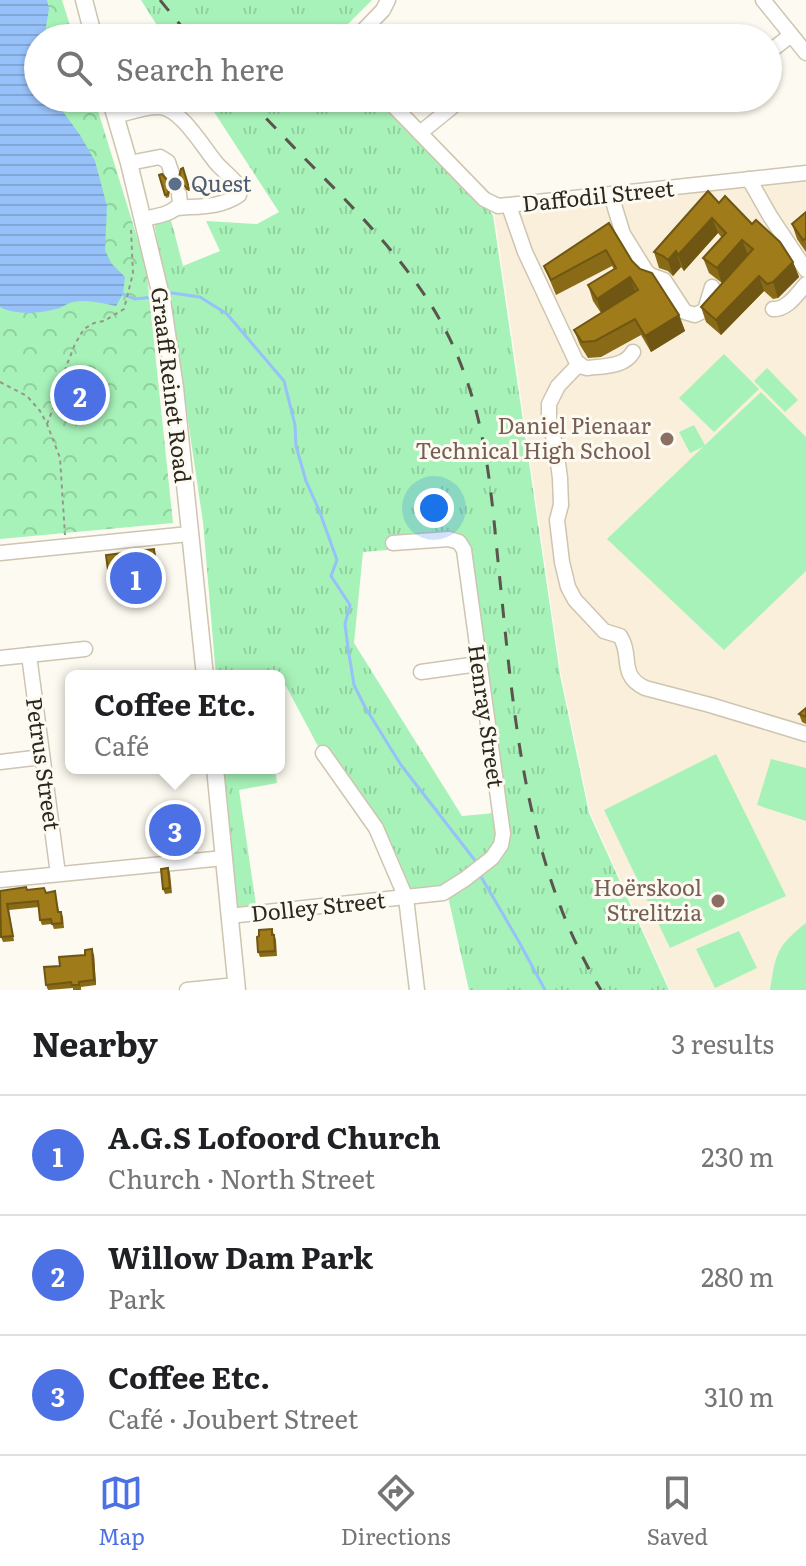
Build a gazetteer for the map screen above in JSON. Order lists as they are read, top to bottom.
{
  "streets": {
    "main road": ["Graaff Reinet Road"],
    "street": [
      "Daffodil Street",
      "Henray Street",
      "Petrus Street",
      "Dolley Street"
    ]
  },
  "crossings": [
    ["Henray Street", "Dolley Street"]
  ],
  "places": ["Quest", "Daniel Pienaar Technical High School", "Hoërskool Strelitzia"],
  "page": {
    "search": "Search here",
    "pins": ["2", "1", "3"],
    "popup": ["Coffee Etc.", "Café"],
    "heading": ["Nearby", "3 results"],
    "list": [
      {
        "mark": "1",
        "name": "A.G.S Lofoord Church",
        "note": "Church · North Street",
        "value": "230 m"
      },
      {
        "mark": "2",
        "name": "Willow Dam Park",
        "note": "Park",
        "value": "280 m"
      },
      {
        "mark": "3",
        "name": "Coffee Etc.",
        "note": "Café · Joubert Street",
        "value": "310 m"
      }
    ],
    "nav": ["Map", "Directions", "Saved"]
  }
}
